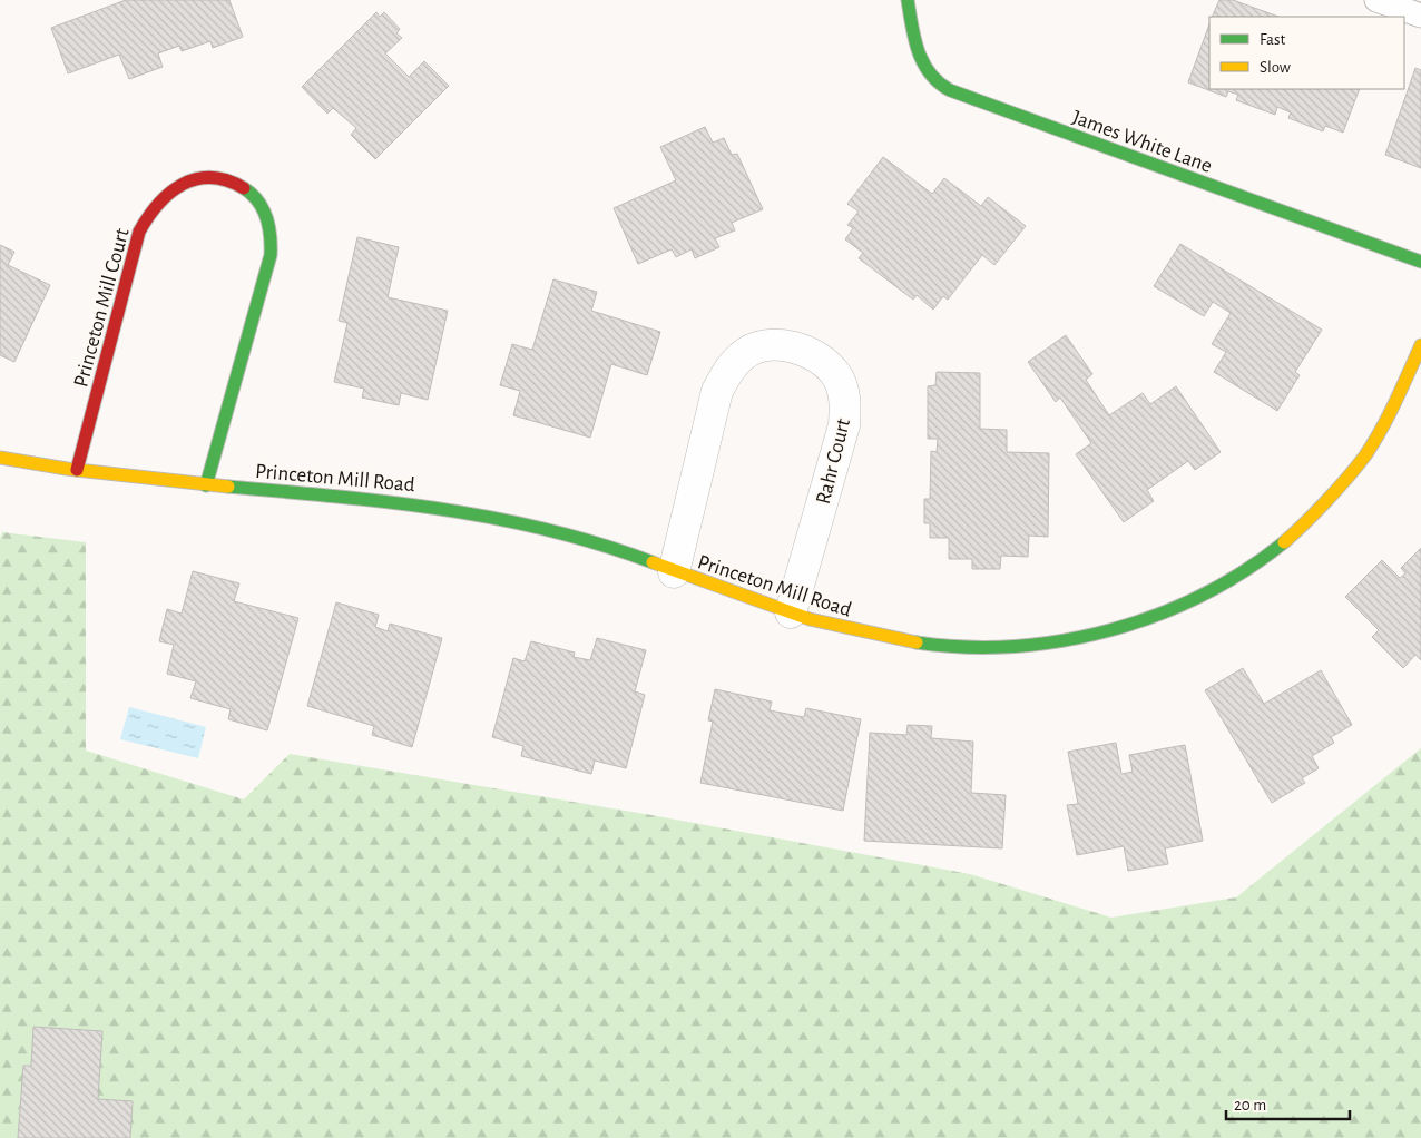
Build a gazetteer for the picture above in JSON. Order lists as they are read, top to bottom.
{
  "streets": {
    "street": [
      "James White Lane",
      "Princeton Mill Court",
      "Rahr Court",
      "Princeton Mill Road"
    ]
  },
  "crossings": [
    ["Princeton Mill Court", "Princeton Mill Road"],
    ["Rahr Court", "Princeton Mill Road"]
  ],
  "legend": ["Fast", "Slow"],
  "scale_bar": "20 m"
}
